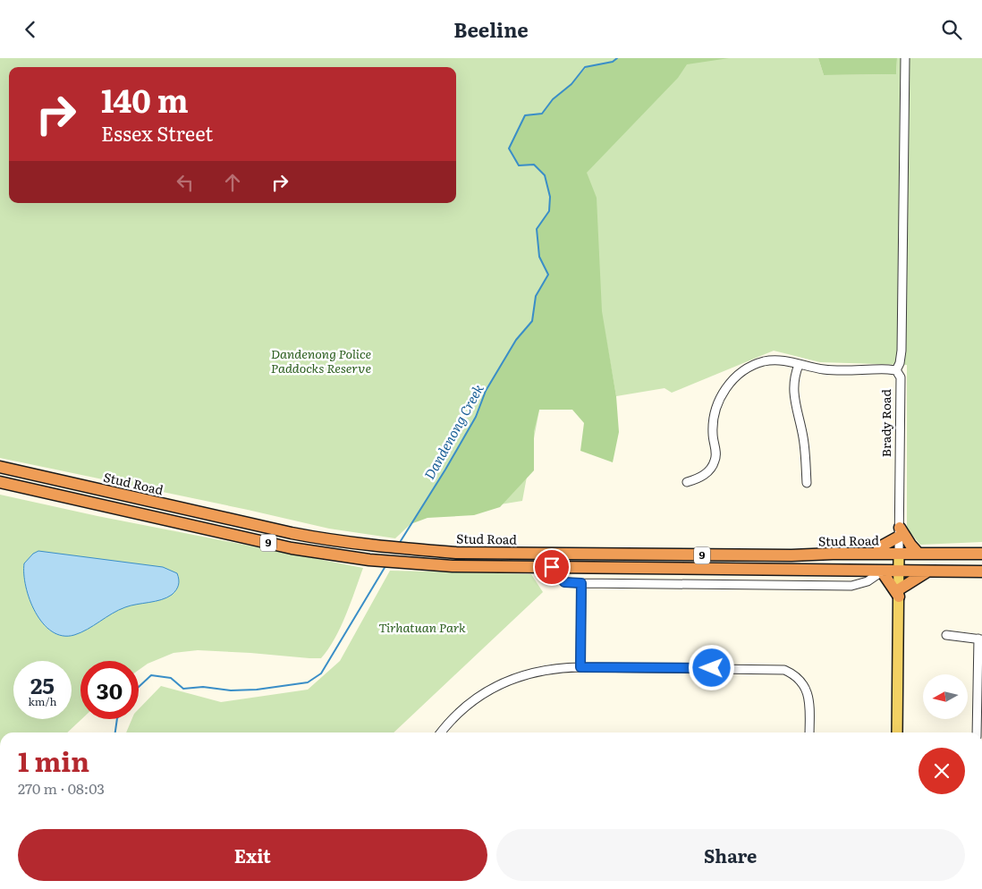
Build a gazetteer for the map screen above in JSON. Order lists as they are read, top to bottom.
{
  "streets": {
    "highway": ["Stud Road", "9"],
    "main road": ["Brady Road"]
  },
  "crossings": [
    ["Brady Road", "Stud Road"],
    ["Brady Road", "9"]
  ],
  "water": ["Dandenong Creek"],
  "parks": ["Dandenong Police Paddocks Reserve", "Tirhatuan Park"],
  "north": "left",
  "page": {
    "header": "Beeline",
    "turn": ["140 m", "Essex Street"],
    "speed": "25 km/h",
    "limit": "30",
    "heading": ["1 min", "270 m · 08:03"],
    "buttons": ["Exit", "Share"]
  }
}
